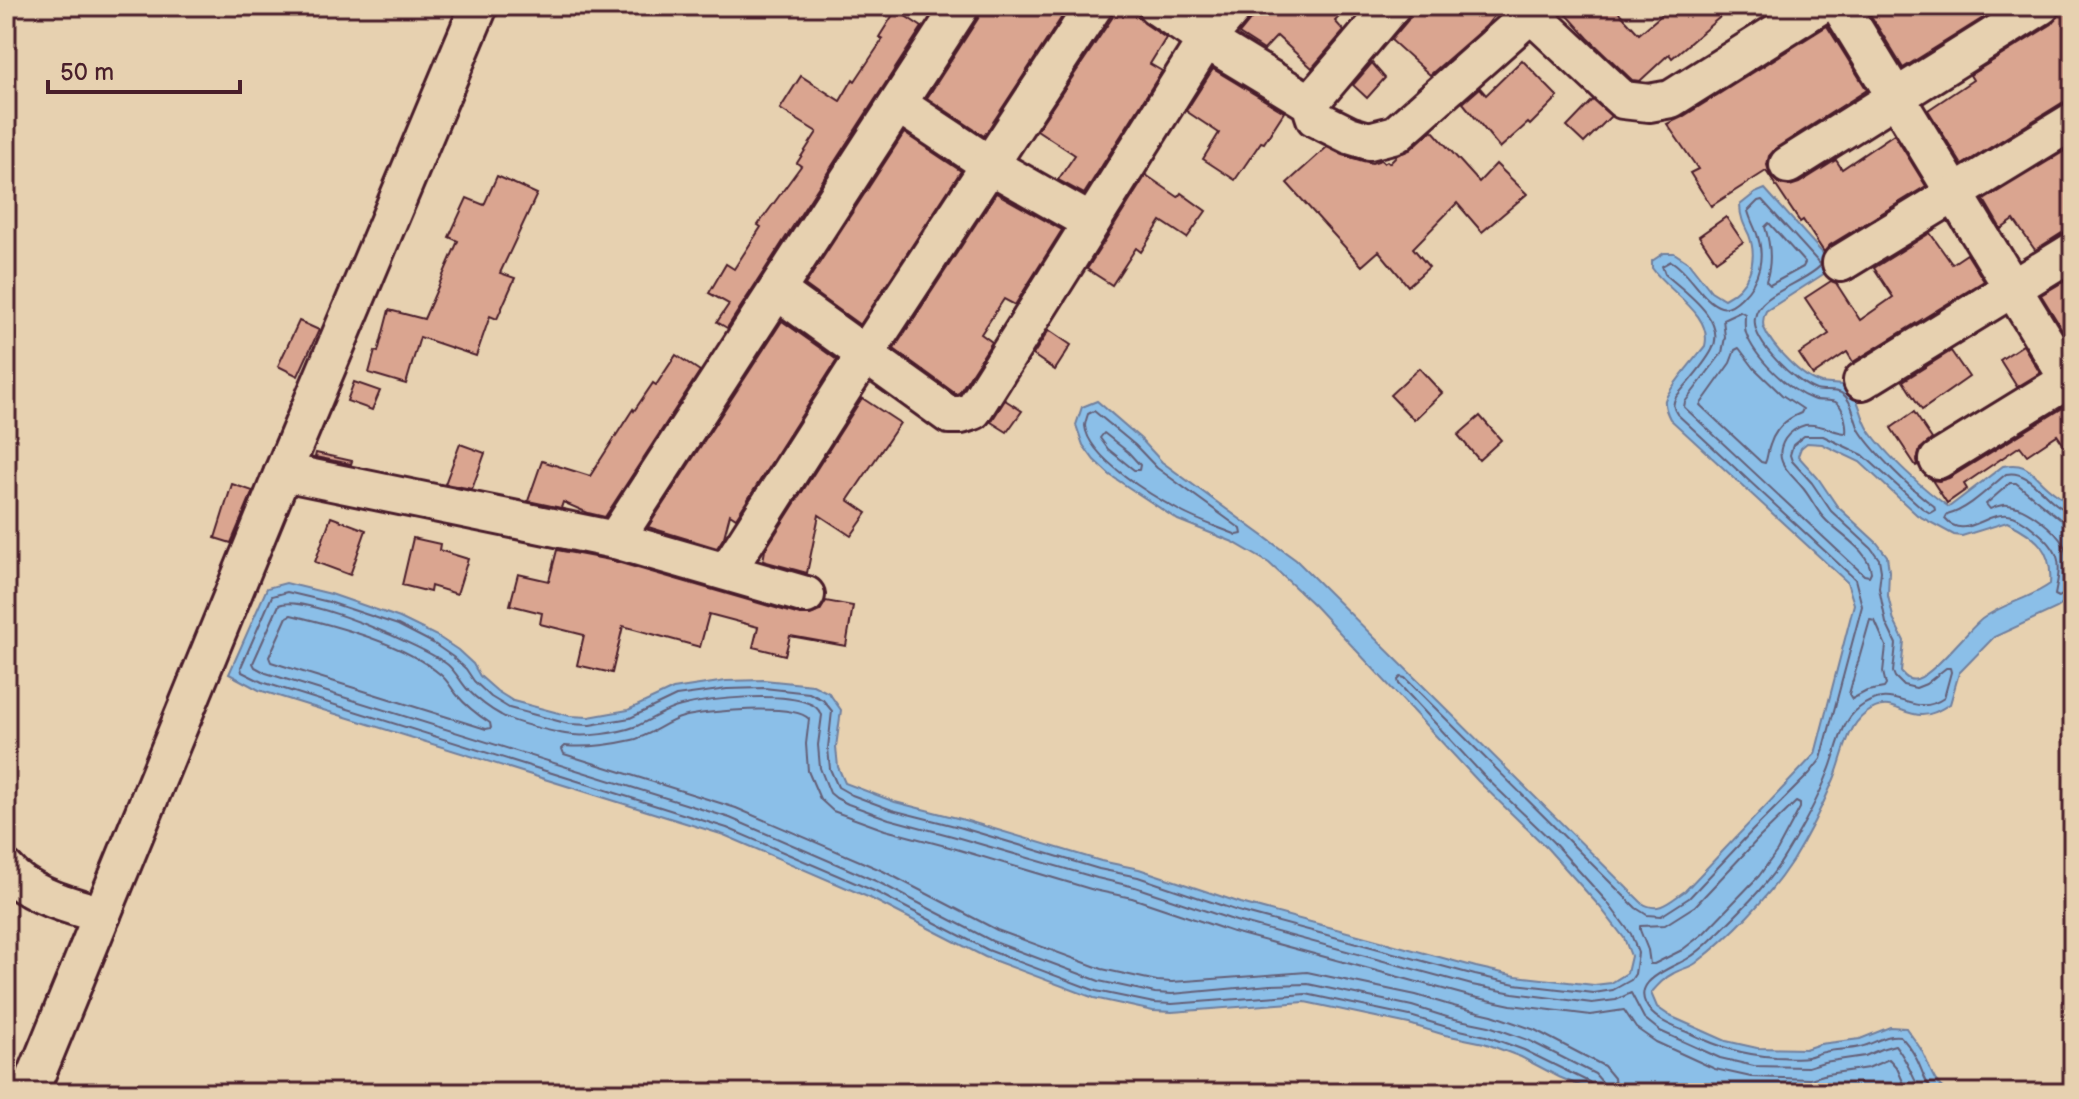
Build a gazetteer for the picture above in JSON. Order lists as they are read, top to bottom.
{
  "scale_bar": "50 m"
}
